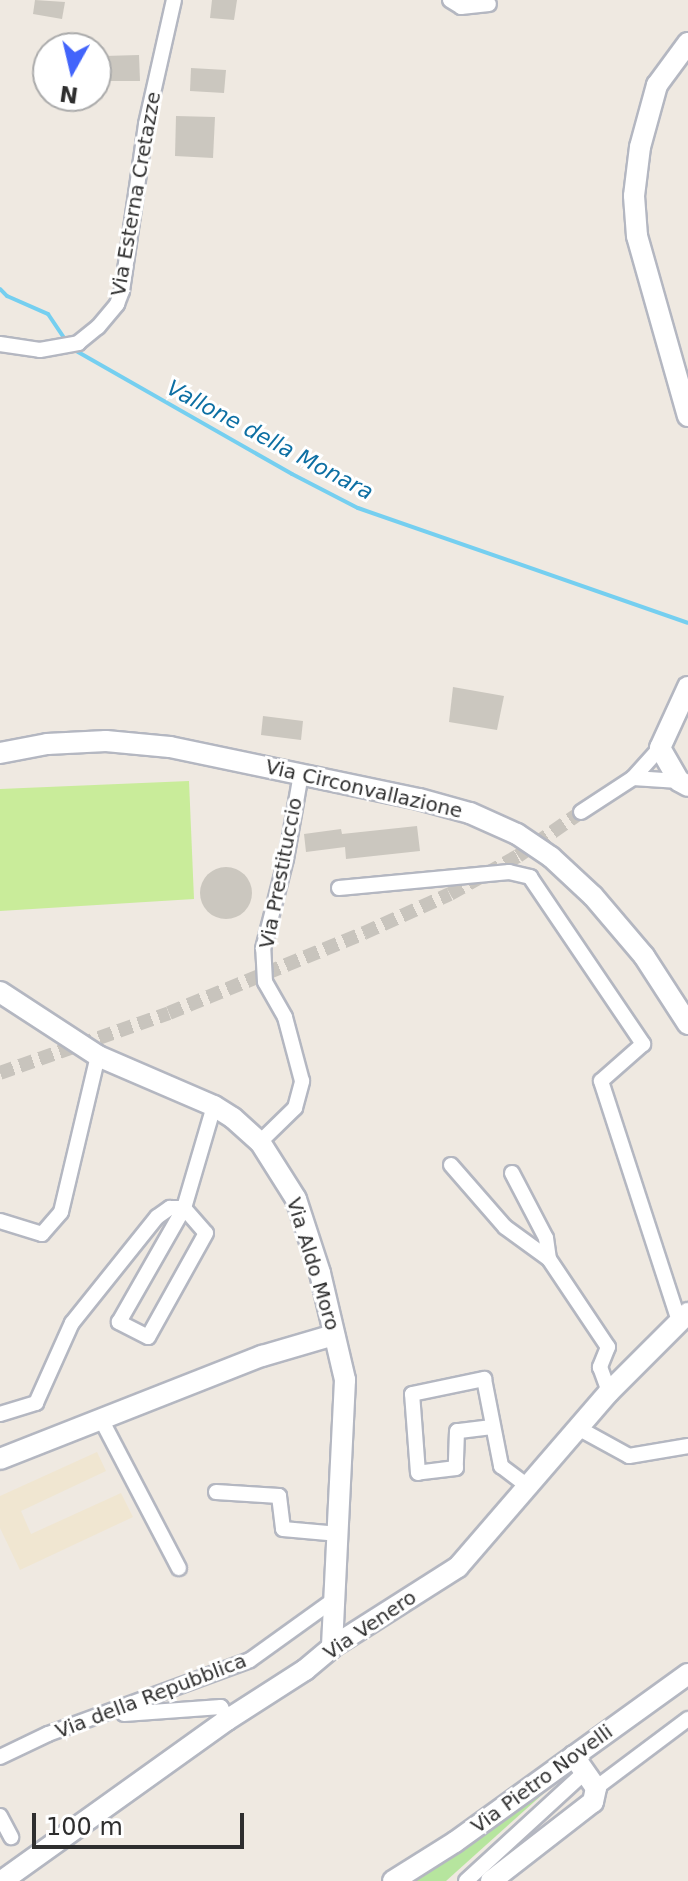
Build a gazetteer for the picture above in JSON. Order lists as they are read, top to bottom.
{
  "streets": {
    "street": [
      "Via Esterna Cretazze",
      "Via Circonvallazione",
      "Via Prestituccio",
      "Via Aldo Moro",
      "Via Venero",
      "Via della Repubblica",
      "Via Pietro Novelli"
    ]
  },
  "crossings": [
    ["Via Circonvallazione", "Via Prestituccio"],
    ["Via Prestituccio", "Via Aldo Moro"],
    ["Via Aldo Moro", "Via Venero"],
    ["Via Aldo Moro", "Via della Repubblica"]
  ],
  "water": ["Vallone della Monara"],
  "scale_bar": "100 m",
  "north": "bottom"
}
